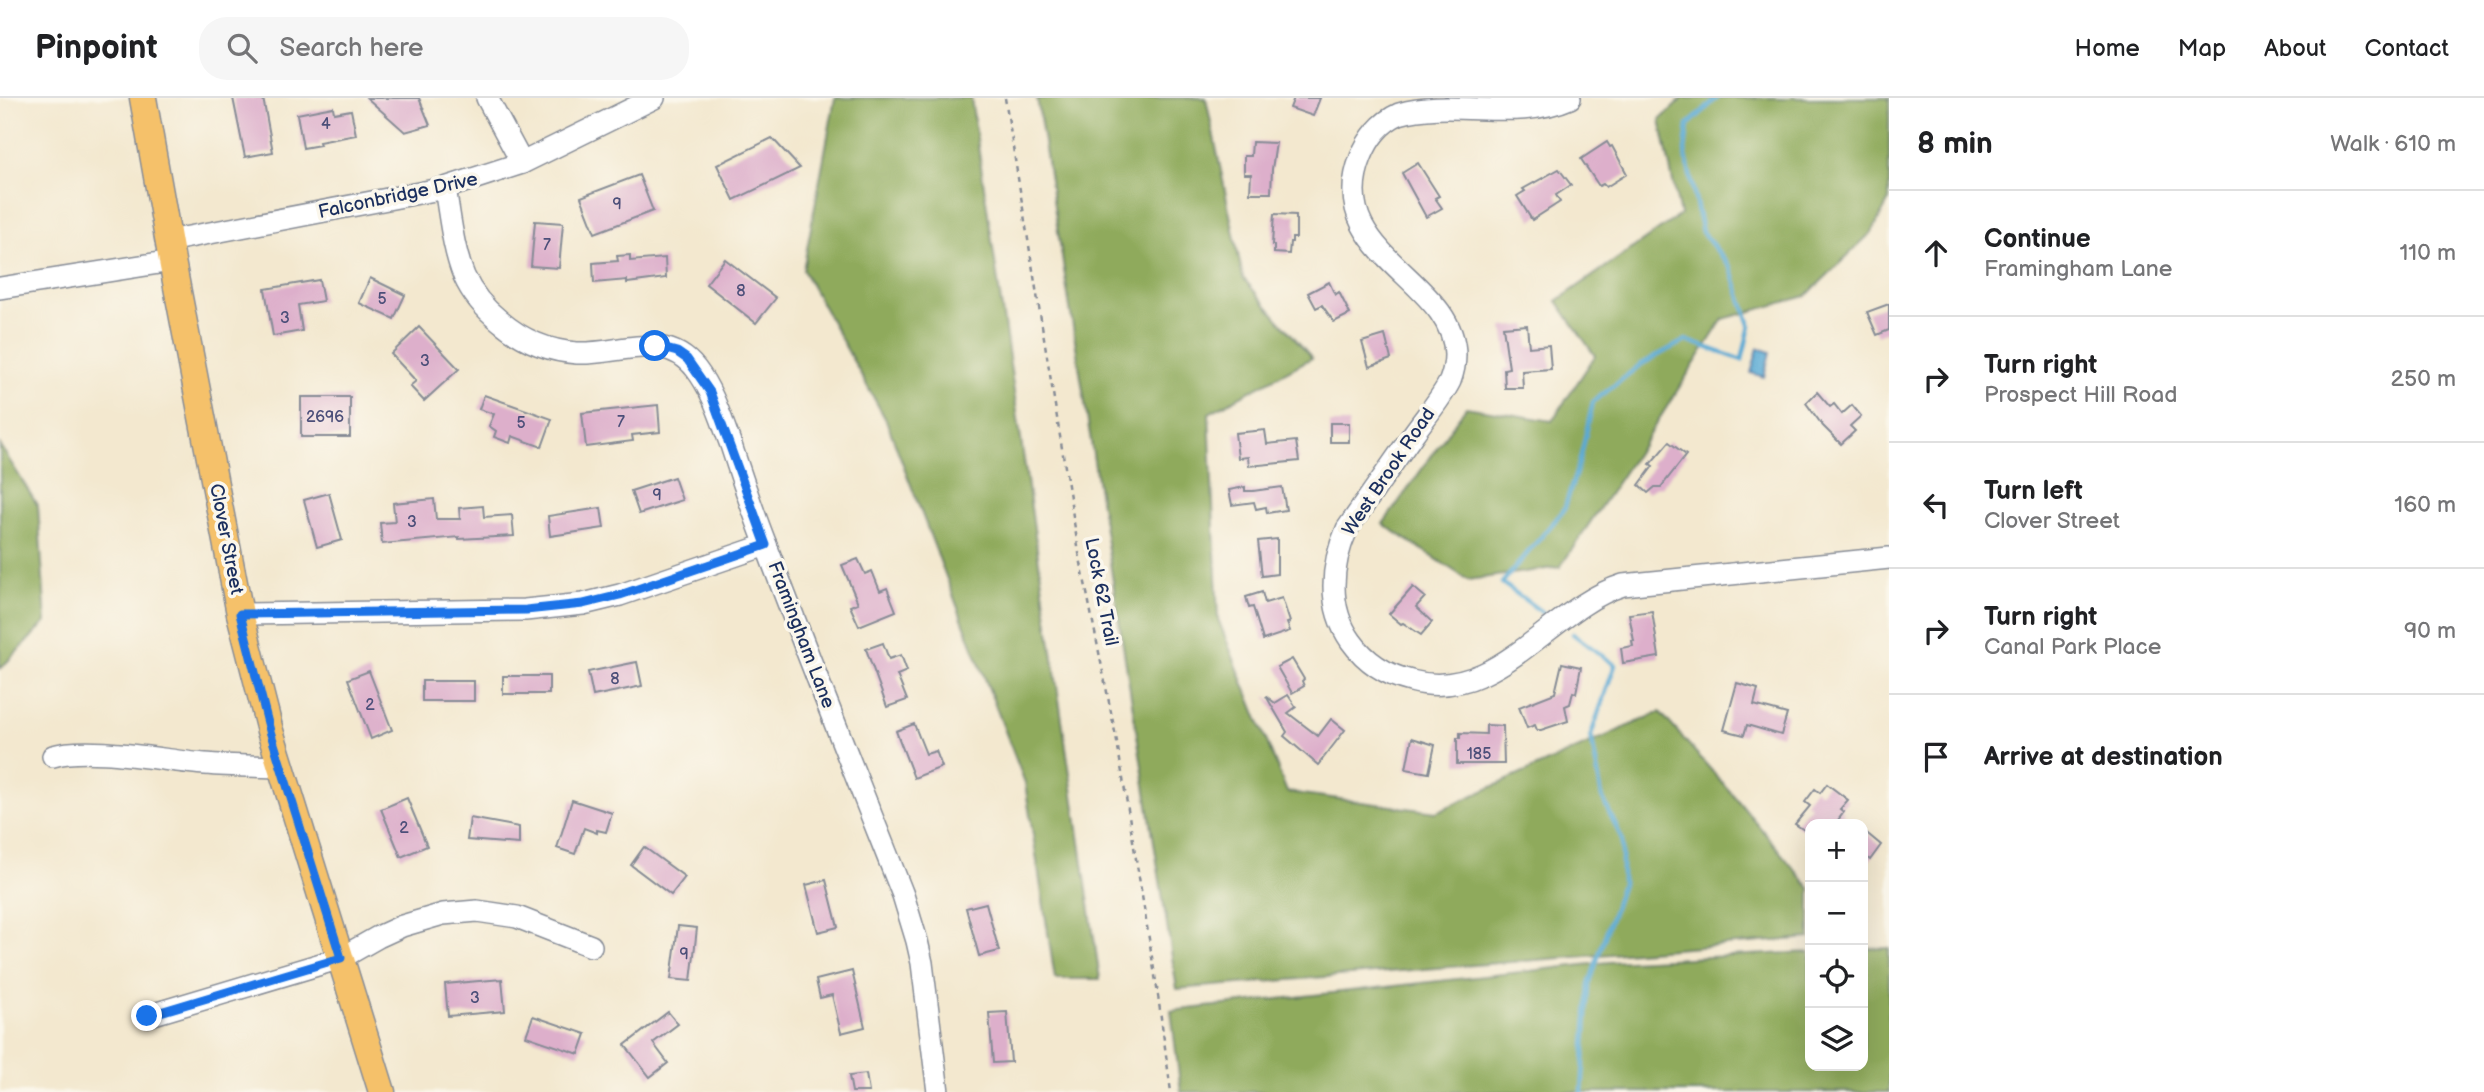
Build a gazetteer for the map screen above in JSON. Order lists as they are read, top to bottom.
{
  "streets": {
    "main road": ["Clover Street"],
    "street": ["Falconbridge Drive", "West Brook Road", "Framingham Lane"],
    "path": ["Lock 62 Trail"]
  },
  "crossings": [
    ["Falconbridge Drive", "Clover Street"],
    ["Falconbridge Drive", "Framingham Lane"]
  ],
  "house_numbers": [
    "4",
    "9",
    "7",
    "8",
    "5",
    "3",
    "3",
    "2696",
    "7",
    "5",
    "9",
    "3",
    "8",
    "2",
    "185",
    "2",
    "9",
    "3"
  ],
  "page": {
    "header": "Pinpoint",
    "search": "Search here",
    "nav": [
      "Home",
      "Map",
      "About",
      "Contact"
    ],
    "heading": ["8 min", "Walk · 610 m"],
    "list": [
      ["Continue", "Framingham Lane", "110 m"],
      ["Turn right", "Prospect Hill Road", "250 m"],
      ["Turn left", "Clover Street", "160 m"],
      ["Turn right", "Canal Park Place", "90 m"],
      "Arrive at destination"
    ],
    "map_buttons": ["+", "−"]
  }
}
